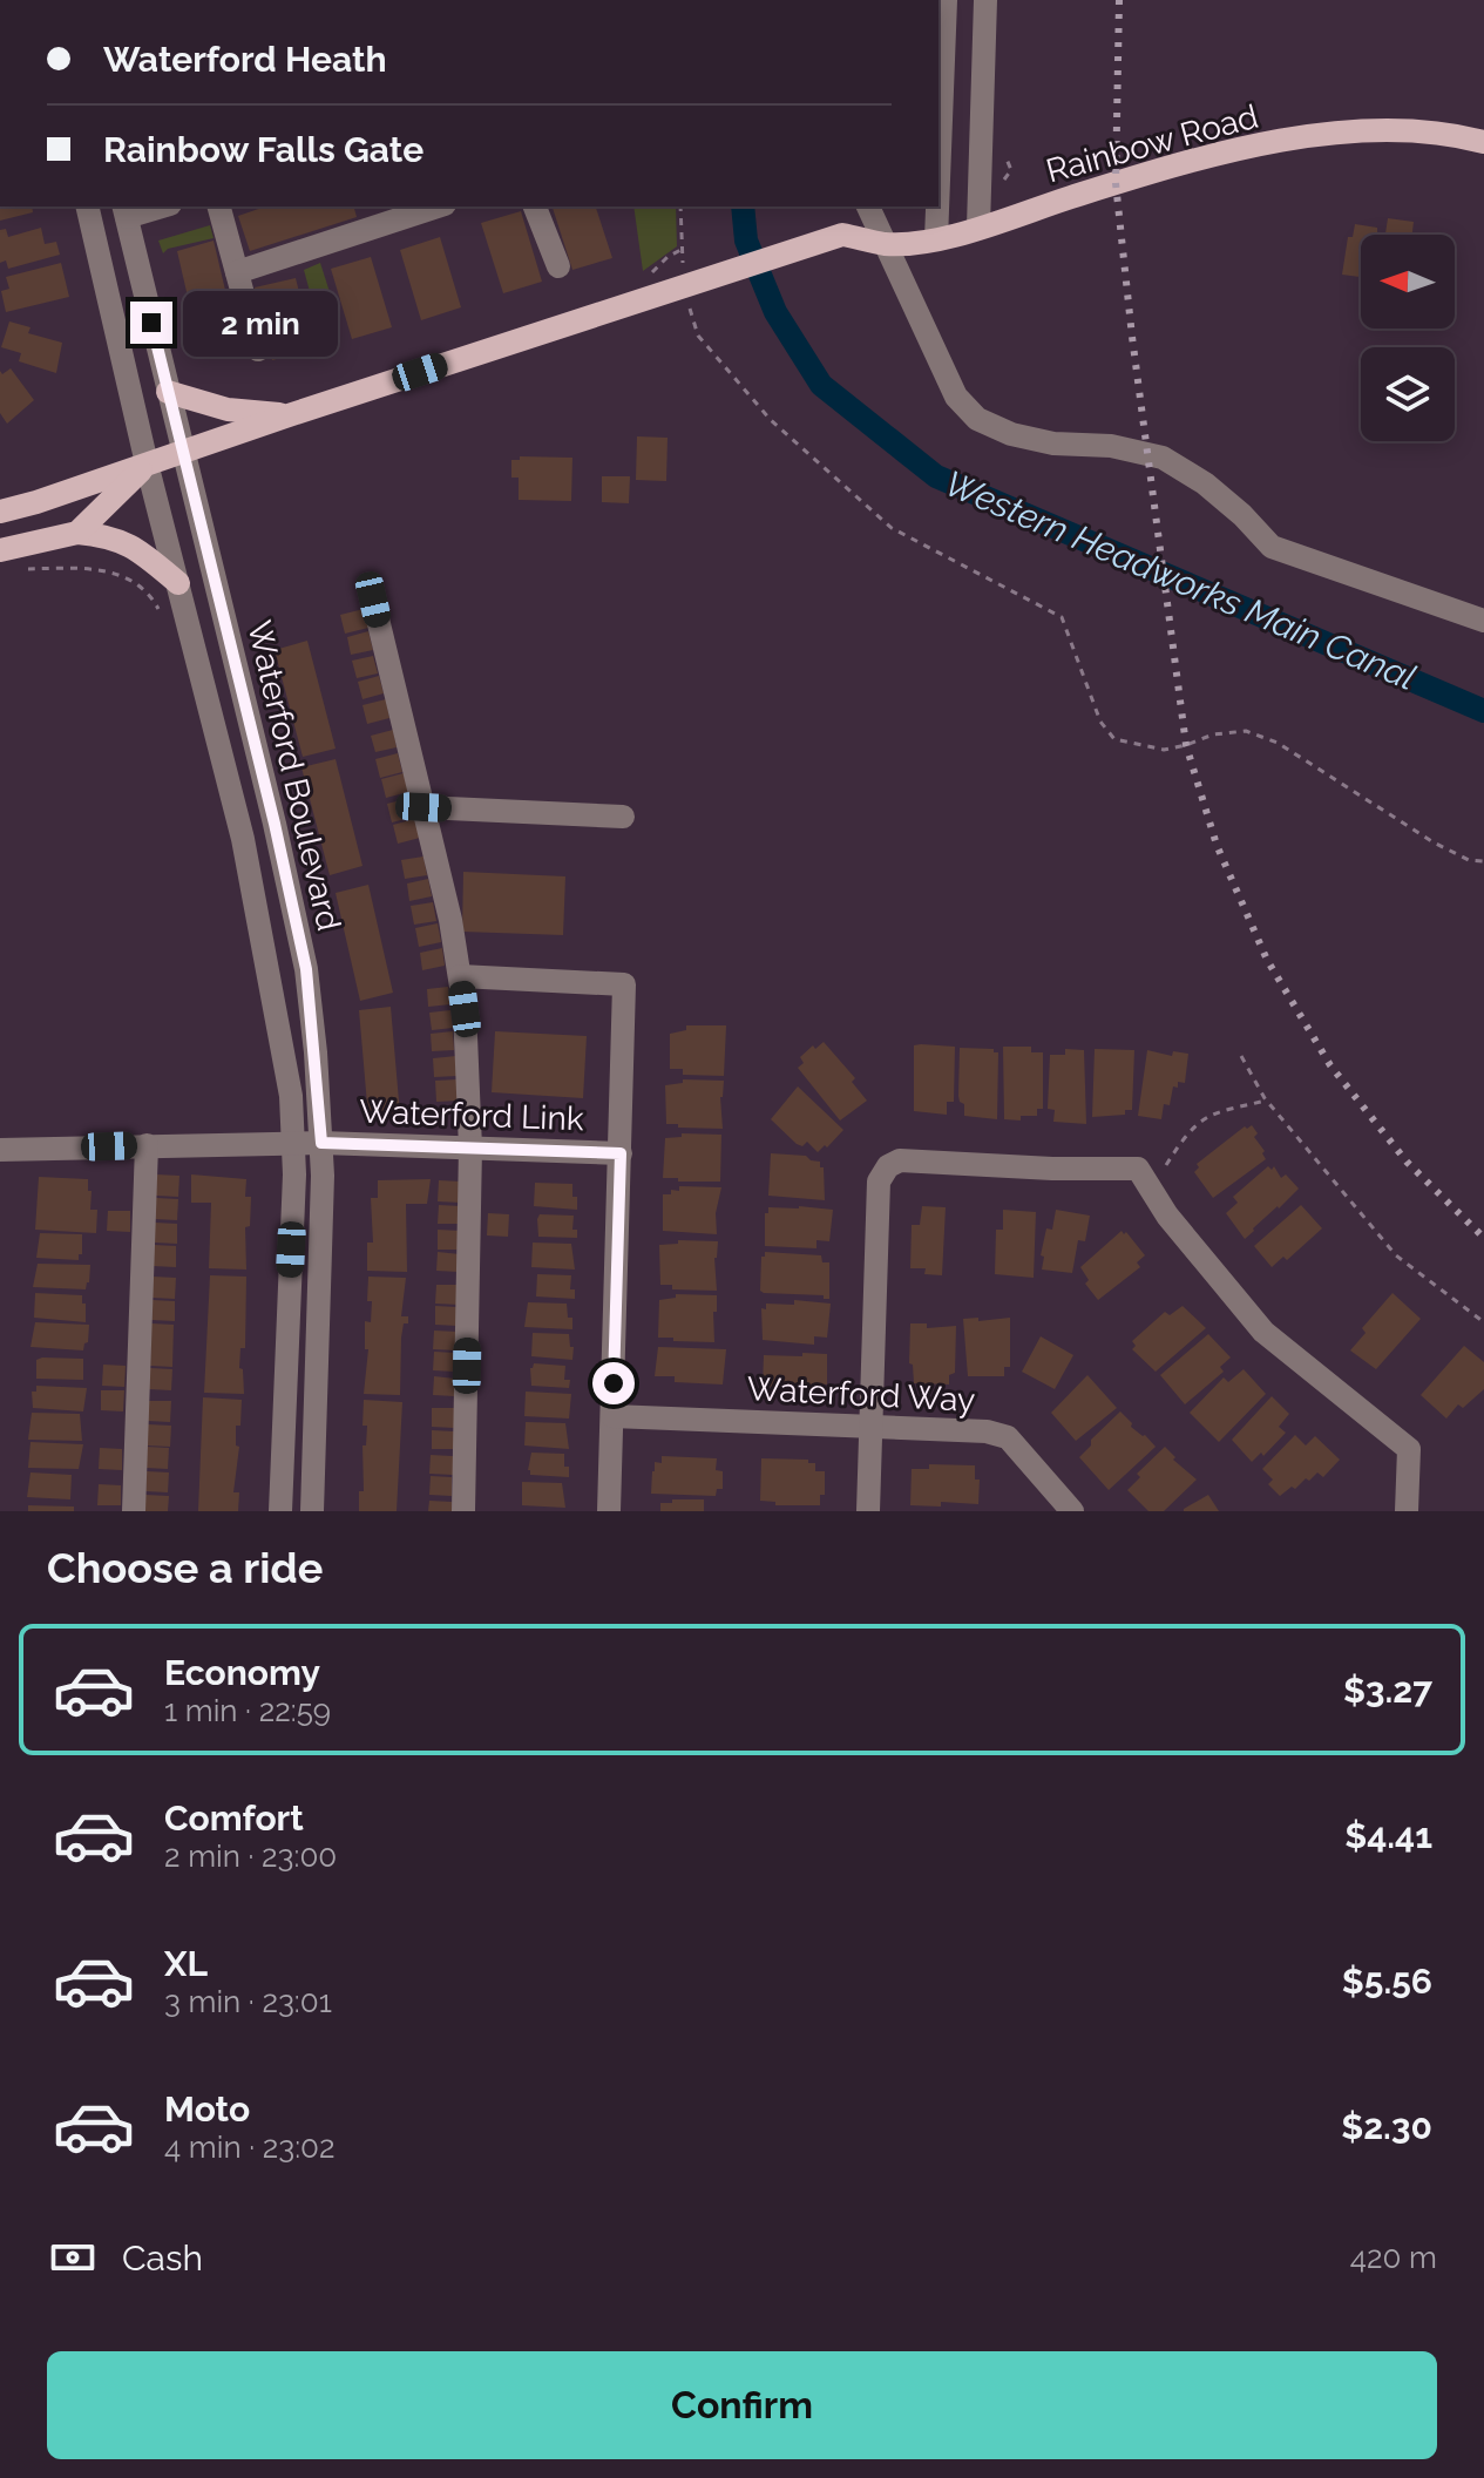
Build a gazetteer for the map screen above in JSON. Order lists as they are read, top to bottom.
{
  "streets": {
    "main road": ["Rainbow Road"],
    "street": ["Waterford Boulevard", "Waterford Link", "Waterford Way"]
  },
  "crossings": [
    ["Waterford Boulevard", "Waterford Link"]
  ],
  "water": ["Western Headworks Main Canal"],
  "north": "left",
  "page": {
    "banner": ["Waterford Heath", "Rainbow Falls Gate"],
    "bubble": "2 min",
    "heading": "Choose a ride",
    "list": [
      {
        "name": "Economy",
        "note": "1 min · 22:59",
        "value": "$3.27"
      },
      {
        "name": "Comfort",
        "note": "2 min · 23:00",
        "value": "$4.41"
      },
      {
        "name": "XL",
        "note": "3 min · 23:01",
        "value": "$5.56"
      },
      {
        "name": "Moto",
        "note": "4 min · 23:02",
        "value": "$2.30"
      }
    ],
    "pay": ["Cash", "420 m"],
    "buttons": "Confirm"
  }
}
